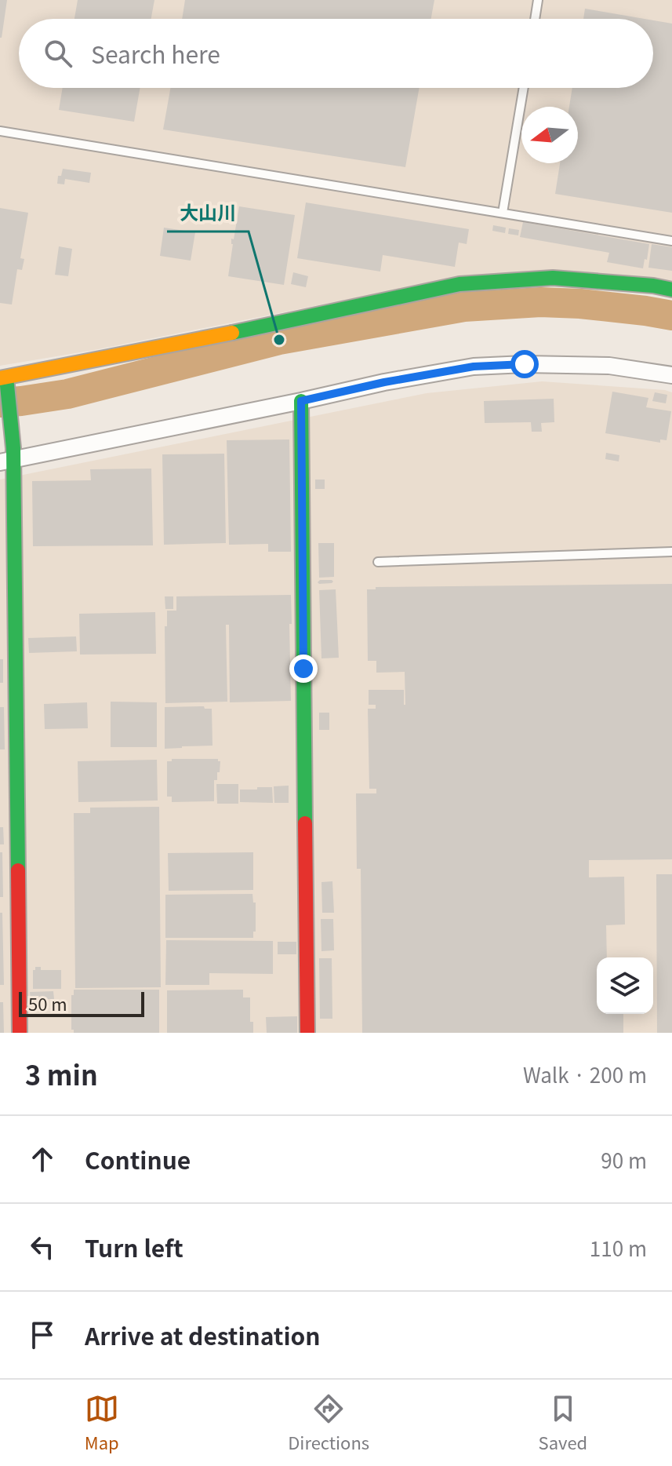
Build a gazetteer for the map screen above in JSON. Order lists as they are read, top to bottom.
{
  "places": ["大山川"],
  "scale_bar": "50 m",
  "north": "left",
  "page": {
    "search": "Search here",
    "scale": "50 m",
    "heading": ["3 min", "Walk · 200 m"],
    "list": [
      ["Continue", "90 m"],
      ["Turn left", "110 m"],
      "Arrive at destination"
    ],
    "nav": ["Map", "Directions", "Saved"]
  }
}
